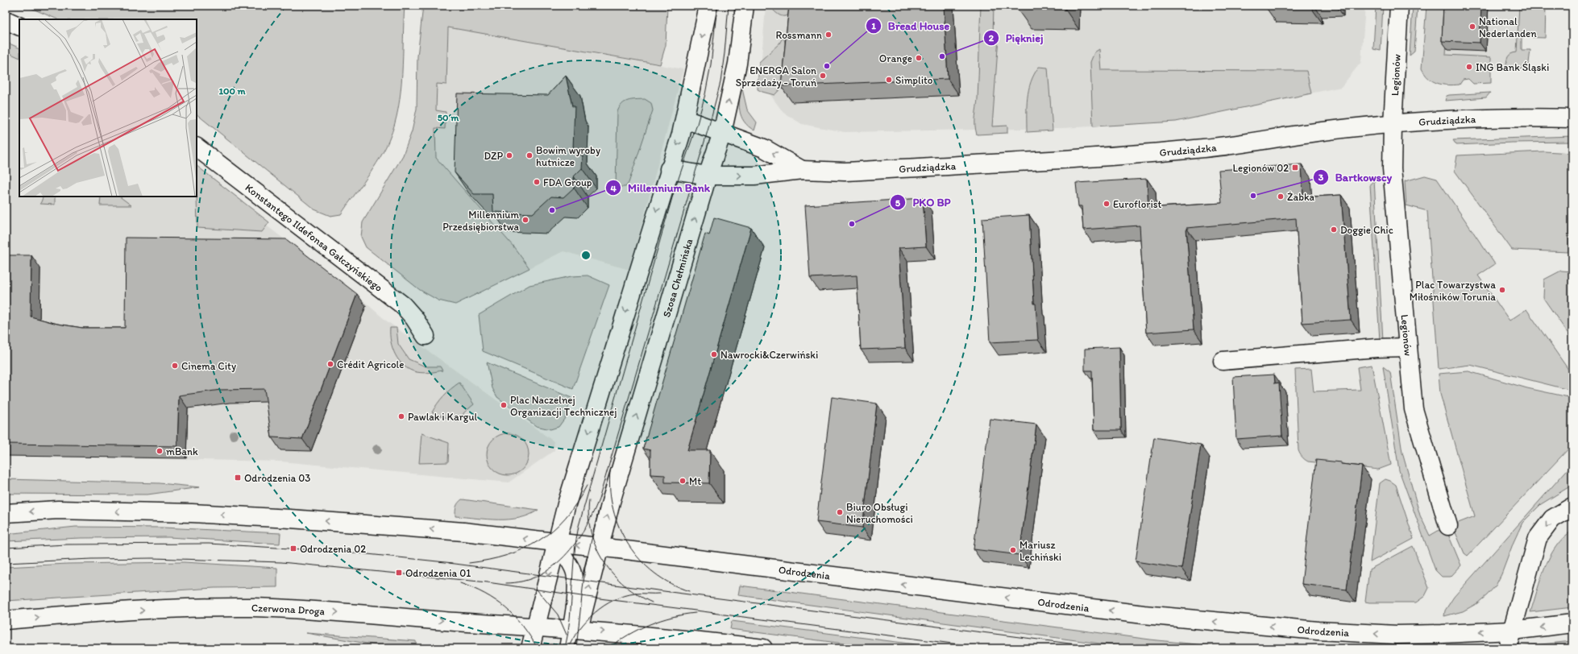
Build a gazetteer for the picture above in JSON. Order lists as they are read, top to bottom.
{
  "streets": {
    "street": [
      "Legionów",
      "Grudziądzka",
      "Konstantego Ildefonsa Gałczyńskiego",
      "Szosa Chełmińska",
      "Odrodzenia",
      "Czerwona Droga"
    ]
  },
  "crossings": [
    ["Legionów", "Grudziądzka"],
    ["Grudziądzka", "Szosa Chełmińska"],
    ["Szosa Chełmińska", "Odrodzenia"],
    ["Szosa Chełmińska", "Czerwona Droga"]
  ],
  "one_way": ["Odrodzenia"],
  "places": {
    "other": [
      "National Nederlanden",
      "Rossmann",
      "Piękniej",
      "Orange",
      "Bread House",
      "ING Bank Śląski",
      "ENERGA Salon Sprzedaży - Toruń",
      "Simplito",
      "DZP",
      "Bowim wyroby hutnicze",
      "FDA Group",
      "Bartkowscy",
      "Żabka",
      "Euroflorist",
      "Millennium Bank",
      "Millennium Przedsiębiorstwa",
      "PKO BP",
      "Doggie Chic",
      "Plac Towarzystwa Miłośników Torunia",
      "Nawrocki&Czerwiński",
      "Crédit Agricole",
      "Cinema City",
      "Plac Naczelnej Organizacji Technicznej",
      "Pawlak i Kargul",
      "mBank",
      "Mt",
      "Biuro Obsługi Nieruchomości",
      "Mariusz Lechiński"
    ],
    "transit": [
      "Legionów 02",
      "Odrodzenia 03",
      "Odrodzenia 02",
      "Odrodzenia 01"
    ]
  },
  "rings": ["100 m", "50 m"]
}
